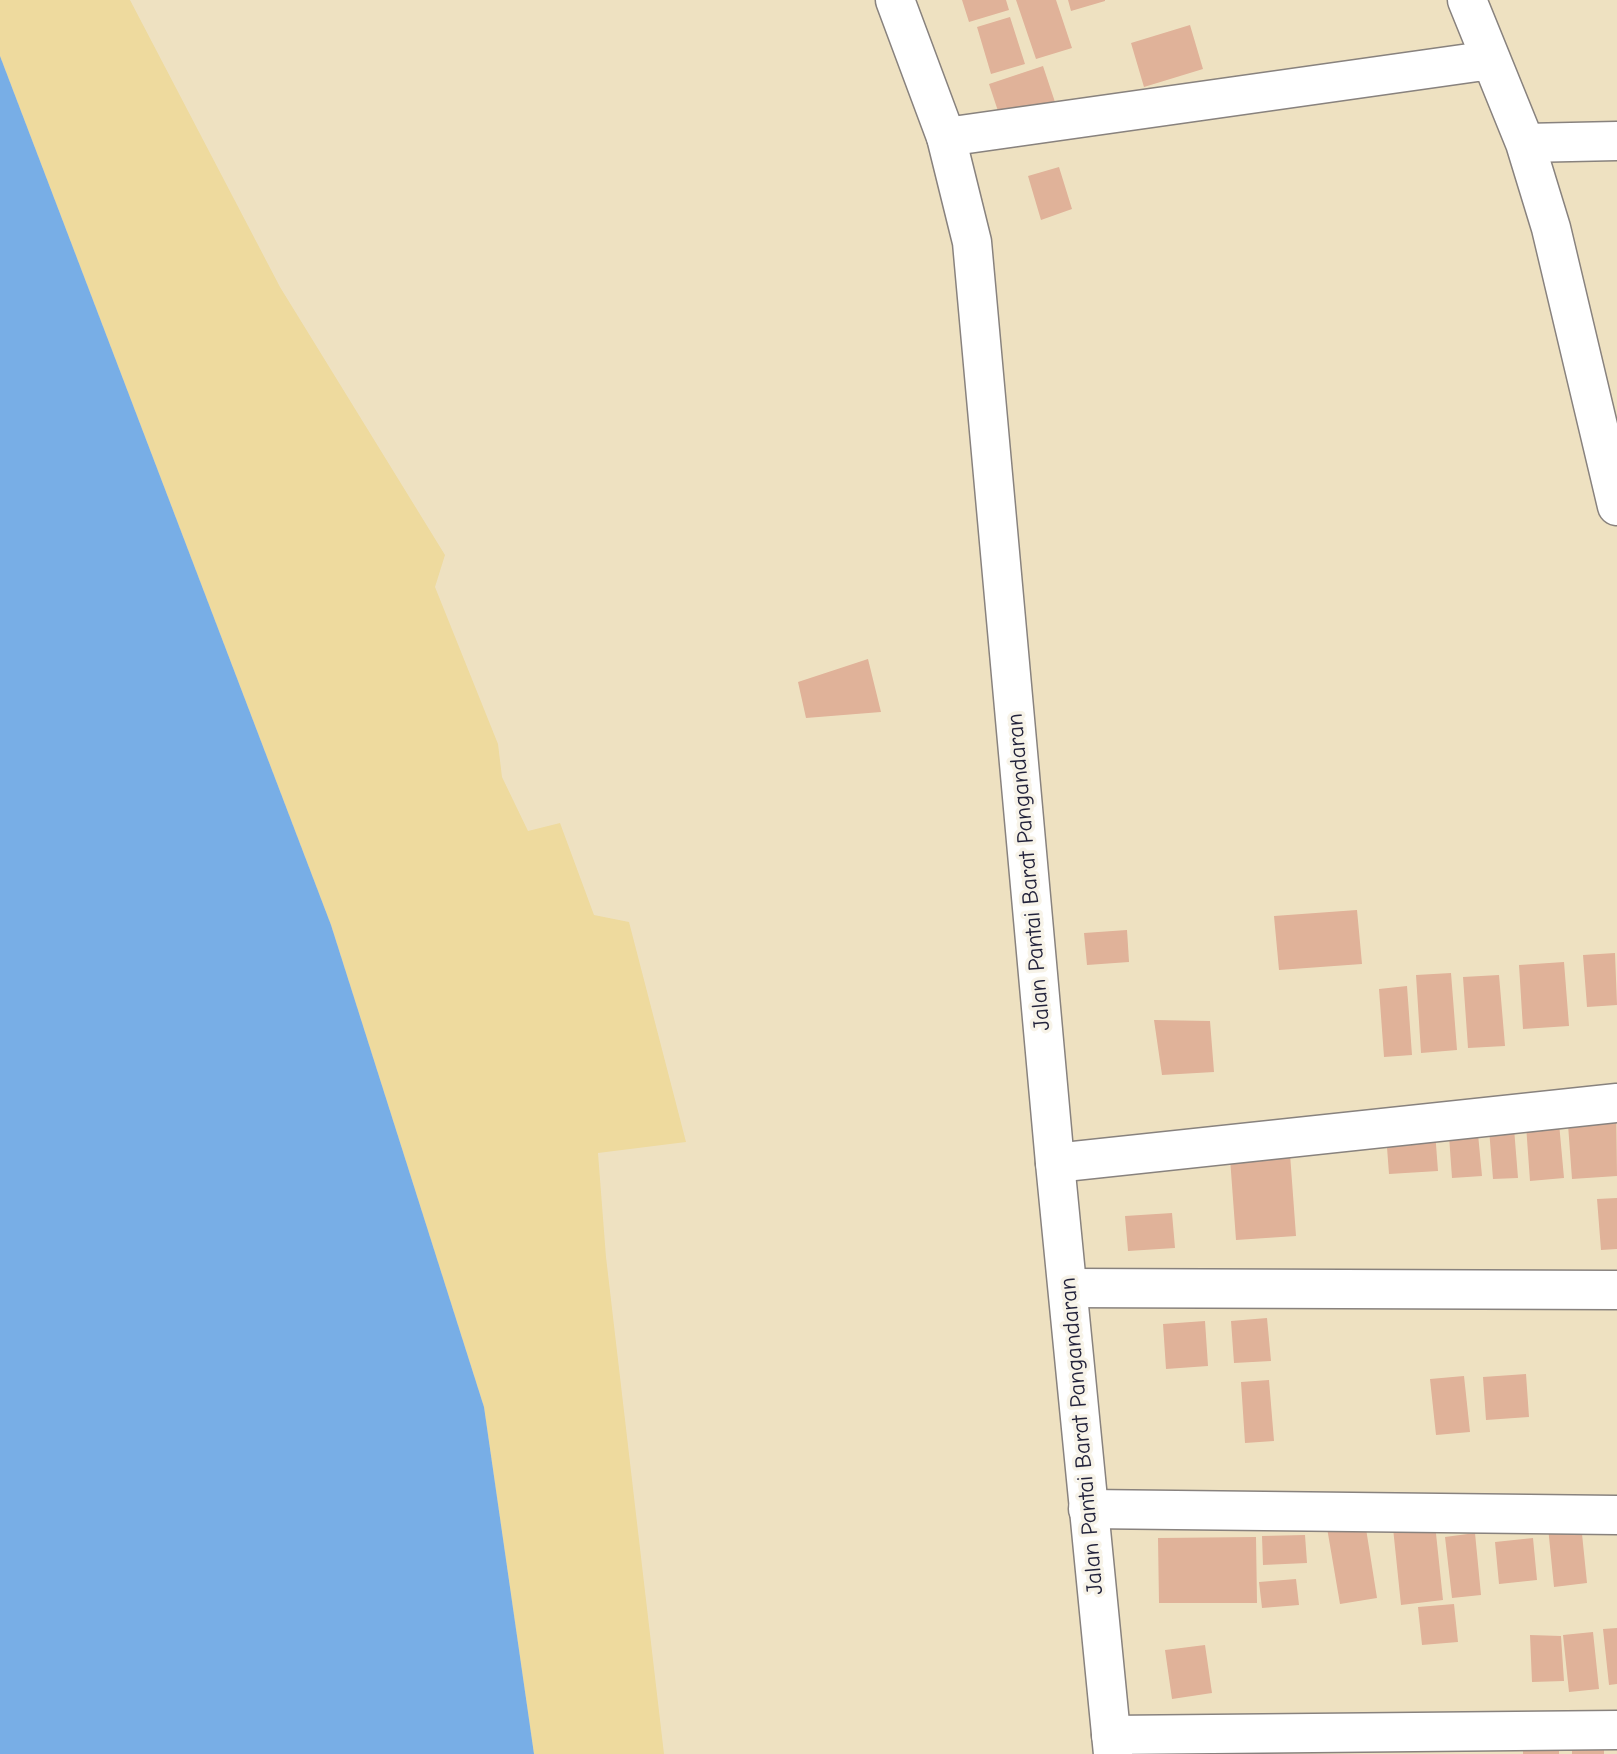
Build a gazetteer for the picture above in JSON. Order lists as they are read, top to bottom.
{
  "streets": {
    "street": ["Jalan Pantai Barat Pangandaran"]
  }
}
